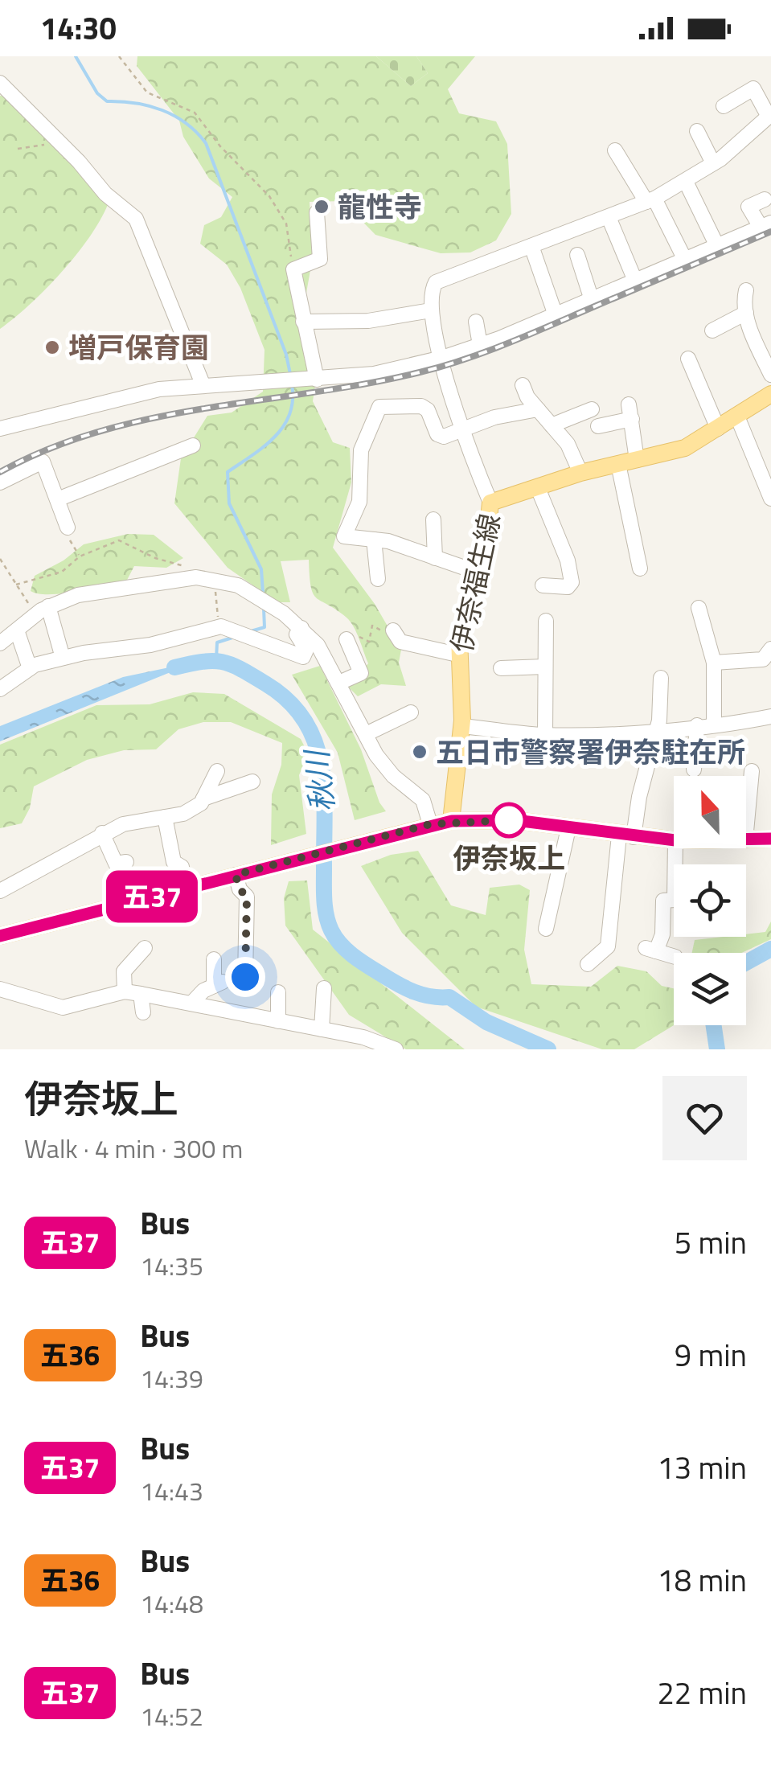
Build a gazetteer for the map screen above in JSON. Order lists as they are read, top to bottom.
{
  "streets": {
    "main road": ["伊奈福生線"]
  },
  "water": ["秋川"],
  "places": [
    "龍性寺",
    "増戸保育園",
    "五日市警察署伊奈駐在所",
    "伊奈坂上"
  ],
  "lines": ["bus line 五37"],
  "north": "top",
  "page": {
    "status": "14:30",
    "on_map": "五37",
    "heading": ["伊奈坂上", "Walk · 4 min · 300 m"],
    "list": [
      {
        "mark": "五37",
        "name": "Bus",
        "note": "14:35",
        "value": "5 min"
      },
      {
        "mark": "五36",
        "name": "Bus",
        "note": "14:39",
        "value": "9 min"
      },
      {
        "mark": "五37",
        "name": "Bus",
        "note": "14:43",
        "value": "13 min"
      },
      {
        "mark": "五36",
        "name": "Bus",
        "note": "14:48",
        "value": "18 min"
      },
      {
        "mark": "五37",
        "name": "Bus",
        "note": "14:52",
        "value": "22 min"
      }
    ]
  }
}
